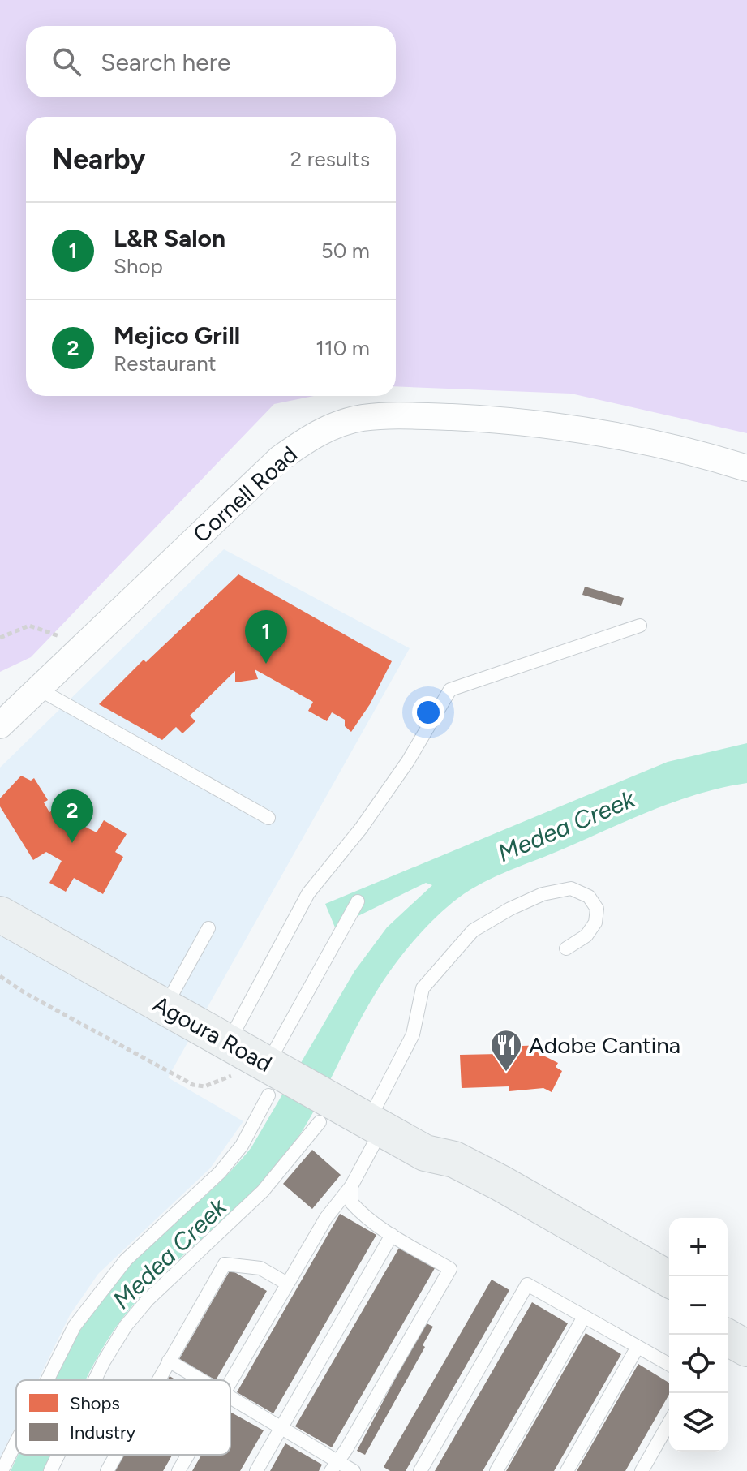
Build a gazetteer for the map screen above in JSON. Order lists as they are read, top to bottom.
{
  "streets": {
    "main road": ["Agoura Road"],
    "street": ["Cornell Road"]
  },
  "water": ["Medea Creek"],
  "places": {
    "restaurant": ["Adobe Cantina"]
  },
  "legend": ["Shops", "Industry"],
  "page": {
    "search": "Search here",
    "heading": ["Nearby", "2 results"],
    "list": [
      {
        "mark": "1",
        "name": "L&R Salon",
        "note": "Shop",
        "value": "50 m"
      },
      {
        "mark": "2",
        "name": "Mejico Grill",
        "note": "Restaurant",
        "value": "110 m"
      }
    ],
    "pins": ["1", "2"],
    "map_buttons": ["+", "−"]
  }
}
